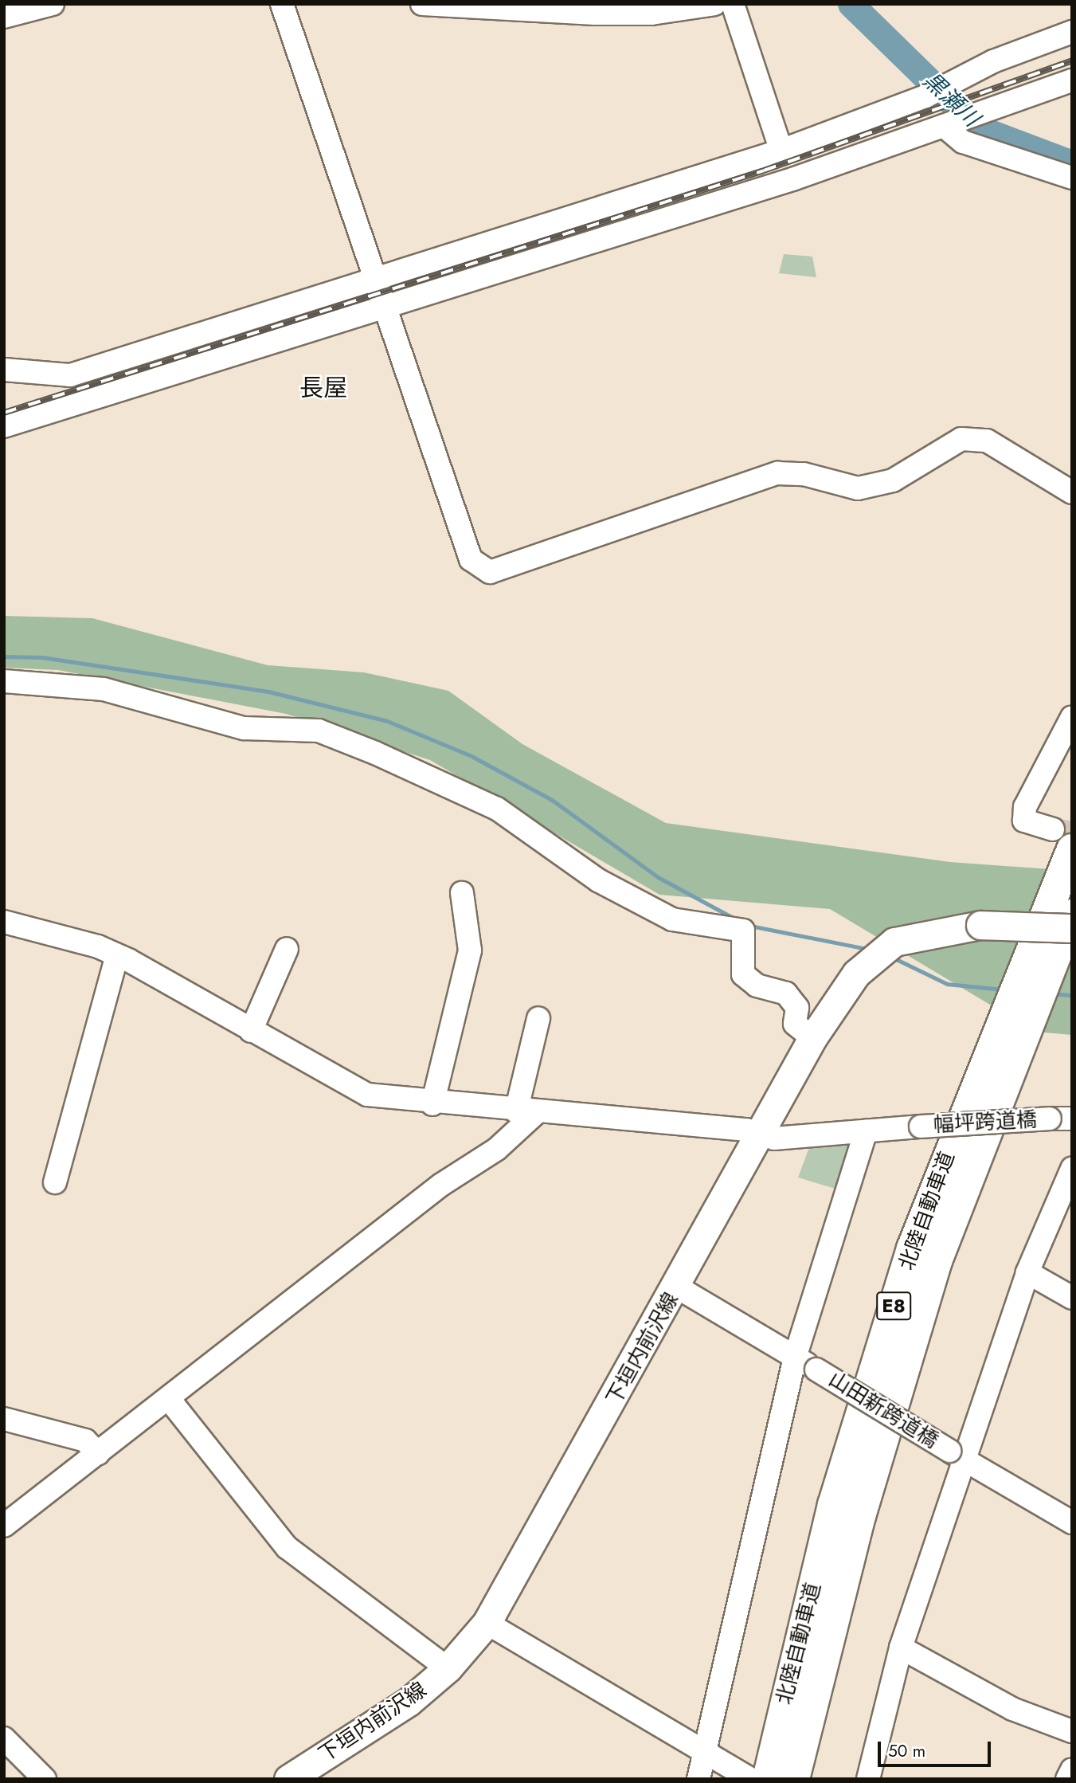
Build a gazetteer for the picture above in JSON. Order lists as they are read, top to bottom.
{
  "streets": {
    "highway": ["北陸自動車道", "E8"],
    "main road": ["下垣内前沢線"],
    "street": ["幅坪跨道橋", "山田新跨道橋"]
  },
  "crossings": [
    ["幅坪跨道橋", "下垣内前沢線"],
    ["下垣内前沢線", "山田新跨道橋"]
  ],
  "districts": ["長屋"],
  "water": ["黒瀬川"],
  "scale_bar": "50 m"
}
